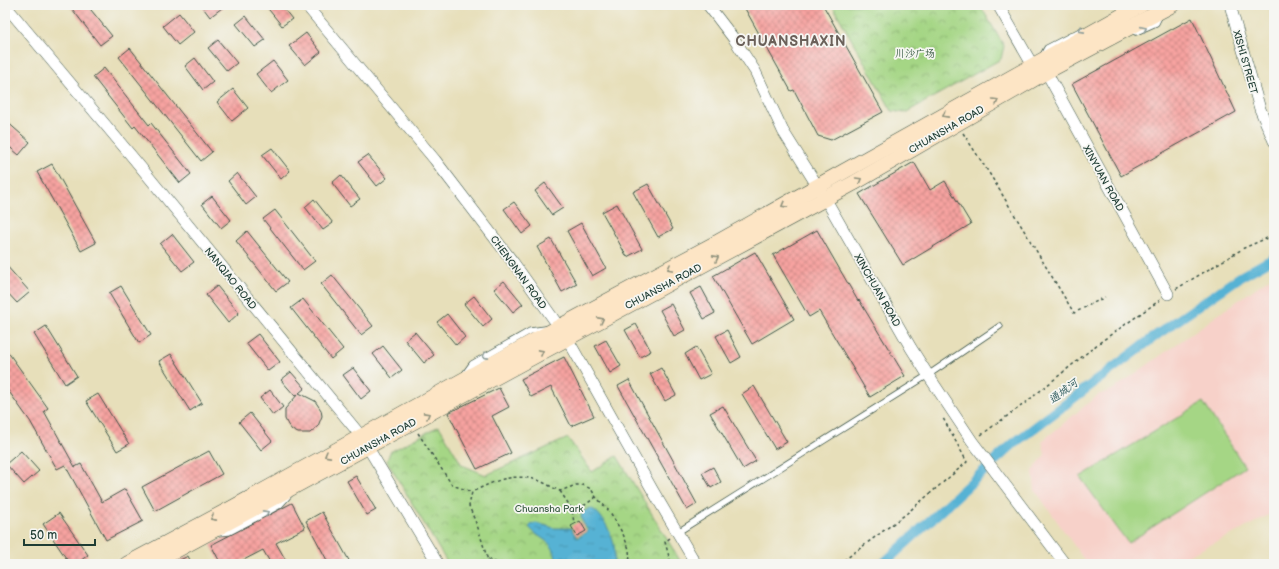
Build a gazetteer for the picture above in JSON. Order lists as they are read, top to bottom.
{
  "streets": {
    "main road": ["CHUANSHA ROAD"],
    "street": [
      "XISHI STREET",
      "XINYUAN ROAD",
      "CHENGNAN ROAD",
      "NANQIAO ROAD",
      "XINCHUAN ROAD"
    ]
  },
  "crossings": [
    ["CHUANSHA ROAD", "XINYUAN ROAD"],
    ["CHUANSHA ROAD", "CHENGNAN ROAD"],
    ["CHUANSHA ROAD", "NANQIAO ROAD"],
    ["CHUANSHA ROAD", "XINCHUAN ROAD"]
  ],
  "districts": ["CHUANSHAXIN"],
  "water": ["通城河"],
  "parks": ["川沙广场", "Chuansha Park"],
  "scale_bar": "50 m"
}
